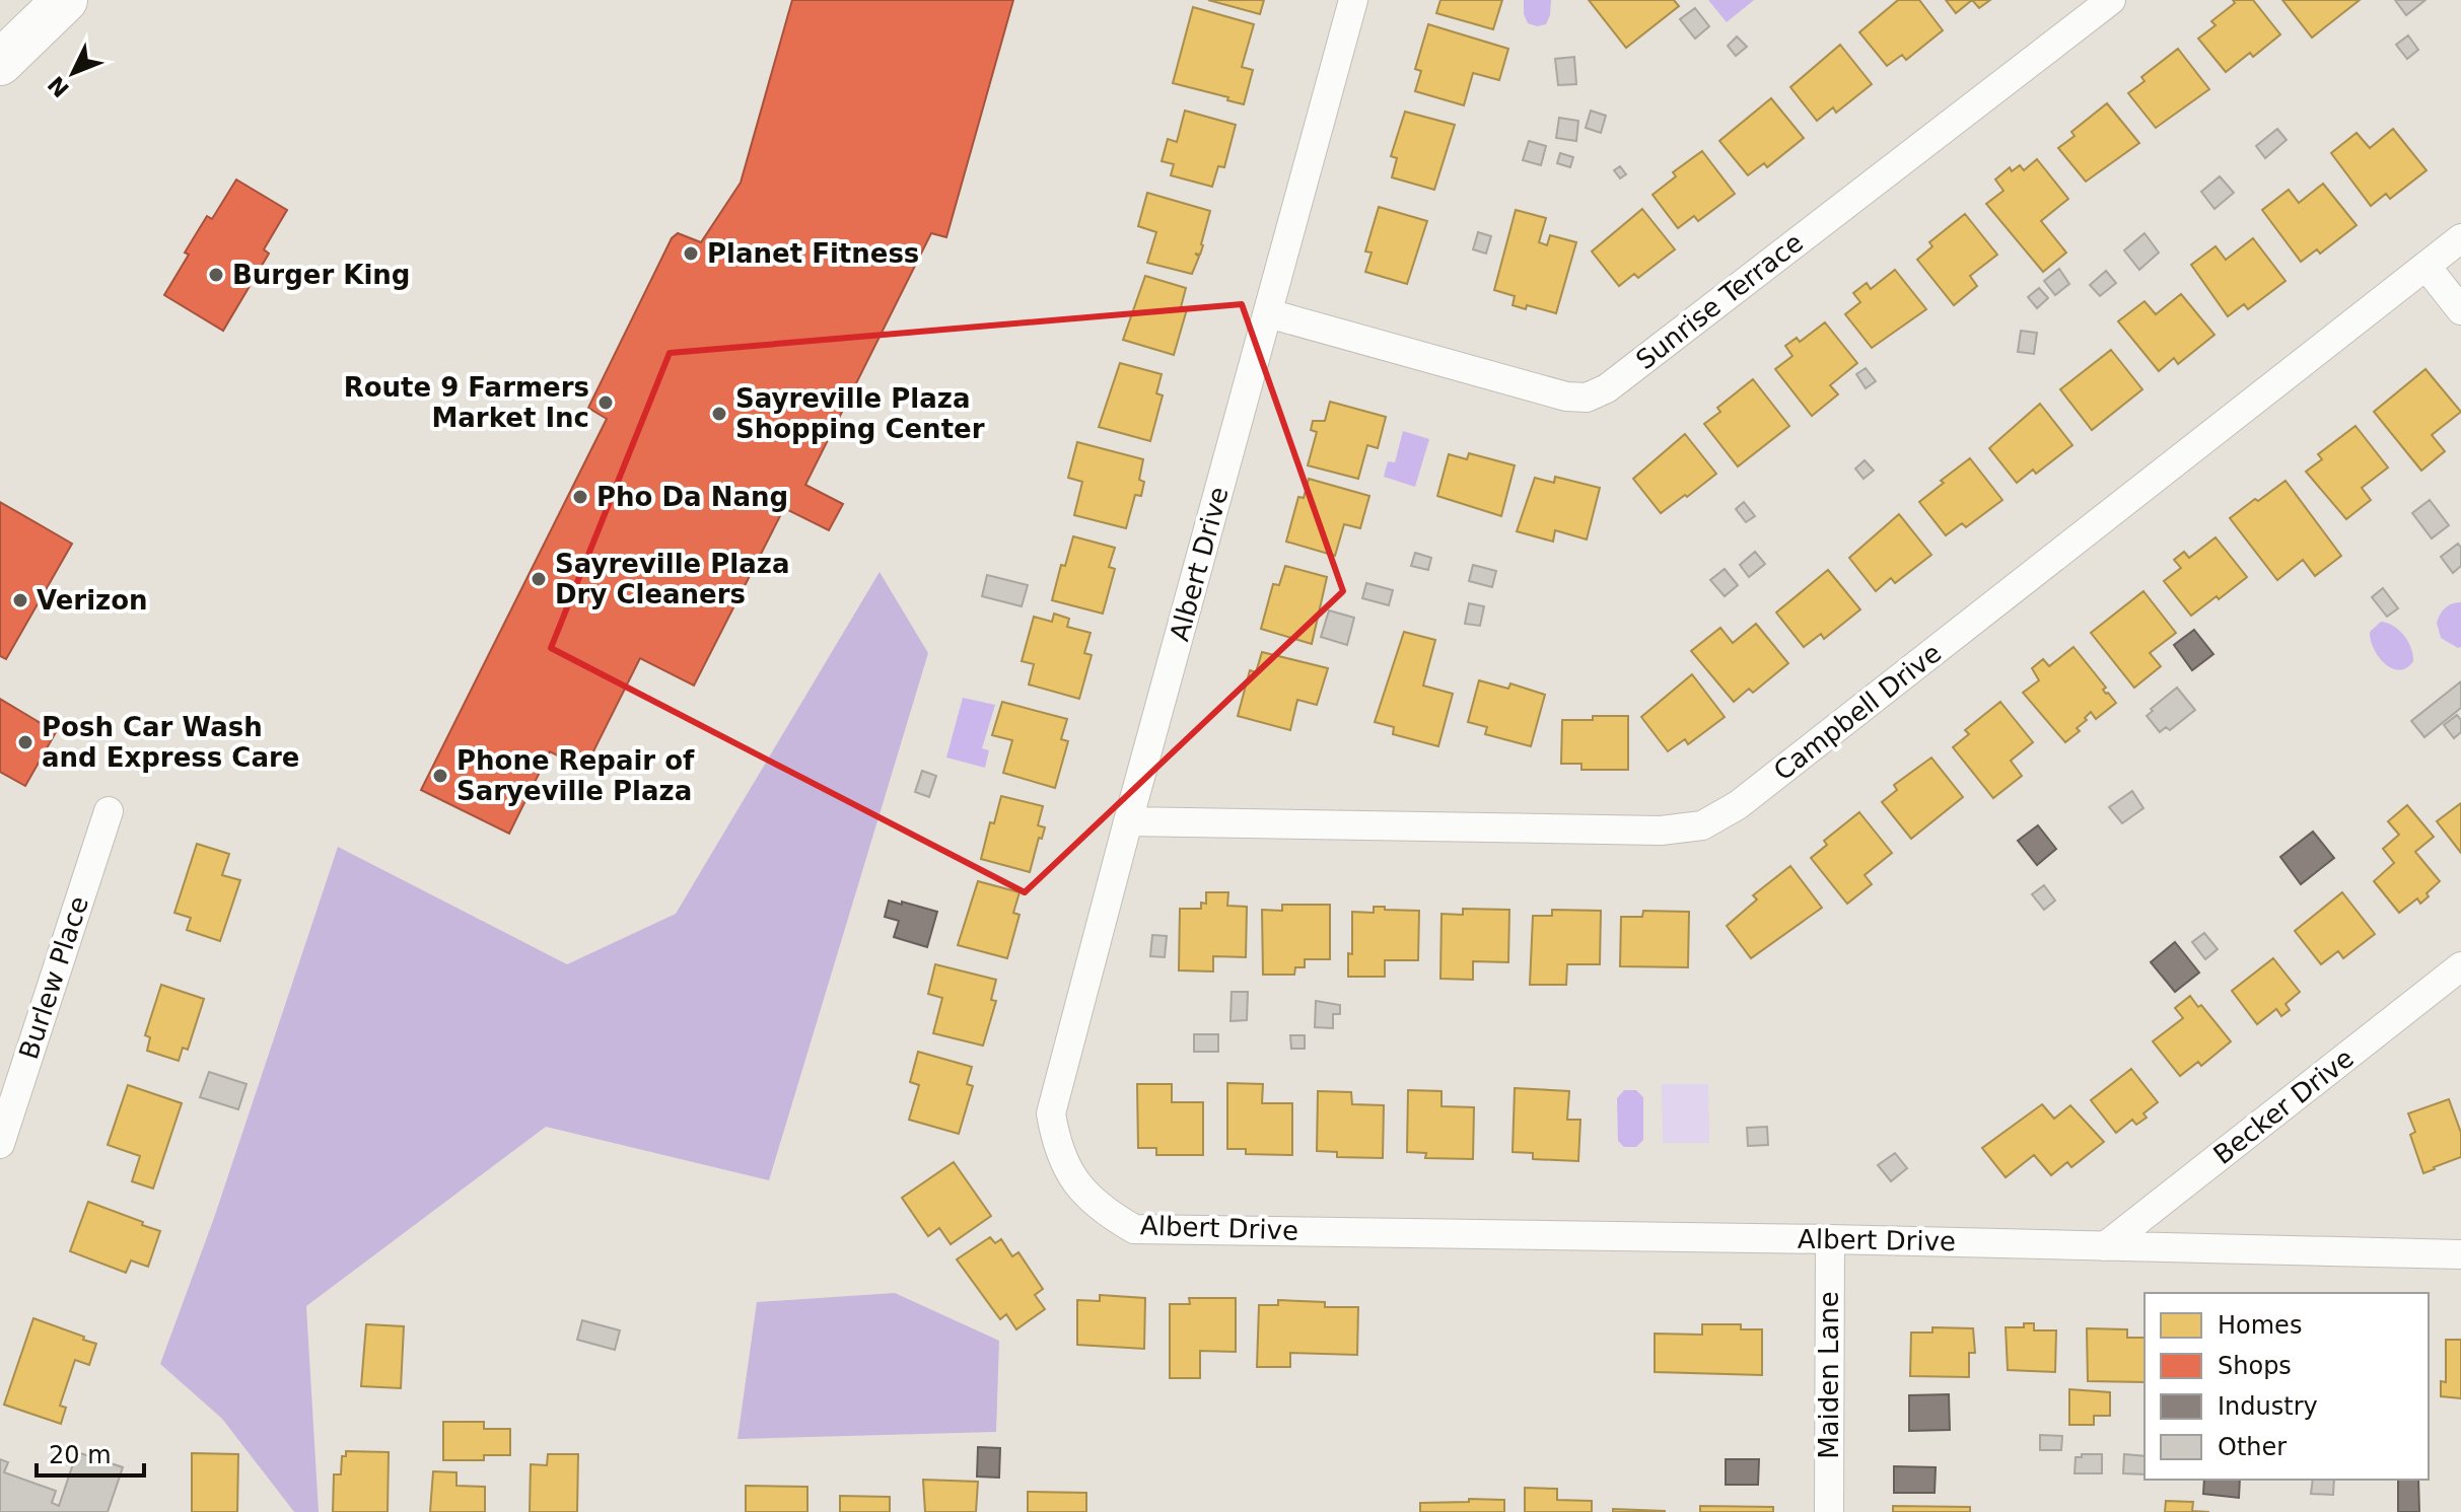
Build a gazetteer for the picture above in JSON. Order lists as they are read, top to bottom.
{
  "streets": {
    "street": [
      "Sunrise Terrace",
      "Albert Drive",
      "Campbell Drive",
      "Burlew Place",
      "Becker Drive",
      "Maiden Lane"
    ]
  },
  "crossings": [
    ["Sunrise Terrace", "Albert Drive"],
    ["Albert Drive", "Campbell Drive"],
    ["Albert Drive", "Becker Drive"],
    ["Albert Drive", "Maiden Lane"]
  ],
  "places": [
    "Planet Fitness",
    "Burger King",
    "Route 9 Farmers Market Inc",
    "Sayreville Plaza Shopping Center",
    "Pho Da Nang",
    "Sayreville Plaza Dry Cleaners",
    "Verizon",
    "Posh Car Wash and Express Care",
    "Phone Repair of Saryeville Plaza"
  ],
  "legend": [
    "Homes",
    "Shops",
    "Industry",
    "Other"
  ],
  "scale_bar": "20 m",
  "north": "bottom left"
}
